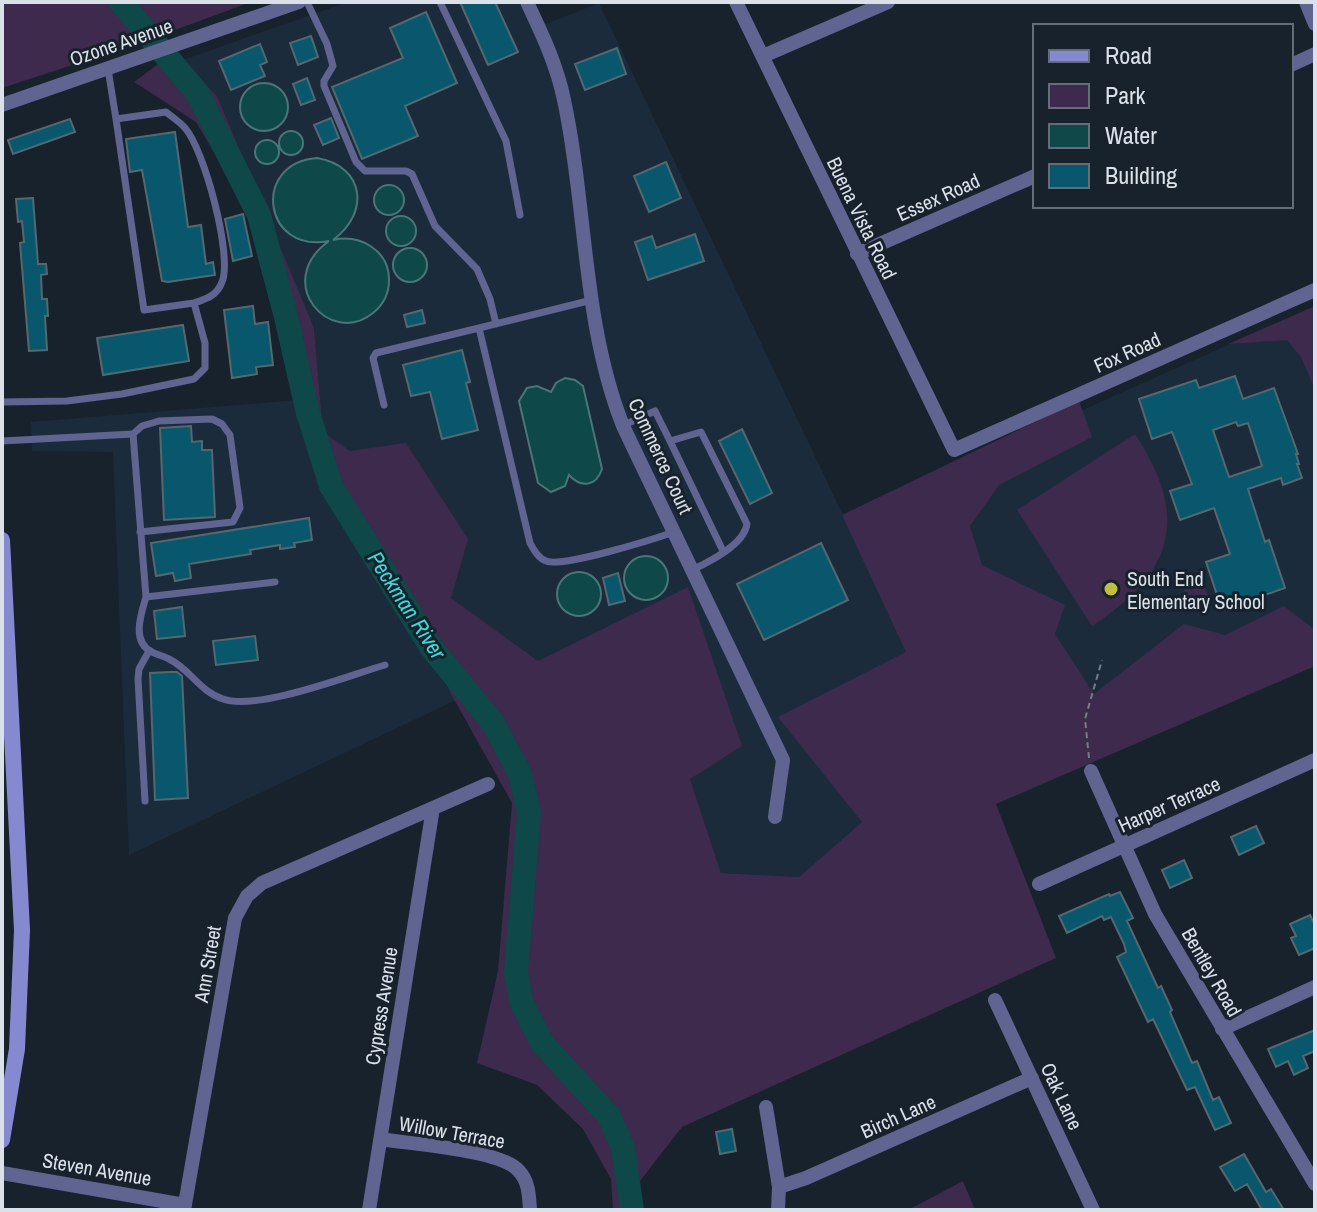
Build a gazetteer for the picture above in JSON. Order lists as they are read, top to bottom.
{
  "streets": {
    "street": [
      "Ozone Avenue",
      "Essex Road",
      "Buena Vista Road",
      "Fox Road",
      "Commerce Court",
      "Harper Terrace",
      "Ann Street",
      "Bentley Road",
      "Cypress Avenue",
      "Oak Lane",
      "Birch Lane",
      "Willow Terrace",
      "Steven Avenue"
    ]
  },
  "crossings": [
    ["Essex Road", "Buena Vista Road"],
    ["Buena Vista Road", "Fox Road"],
    ["Harper Terrace", "Bentley Road"],
    ["Ann Street", "Cypress Avenue"],
    ["Ann Street", "Steven Avenue"],
    ["Cypress Avenue", "Willow Terrace"],
    ["Oak Lane", "Birch Lane"]
  ],
  "water": ["Peckman River"],
  "places": ["South End Elementary School"],
  "legend": [
    "Road",
    "Park",
    "Water",
    "Building"
  ]
}
